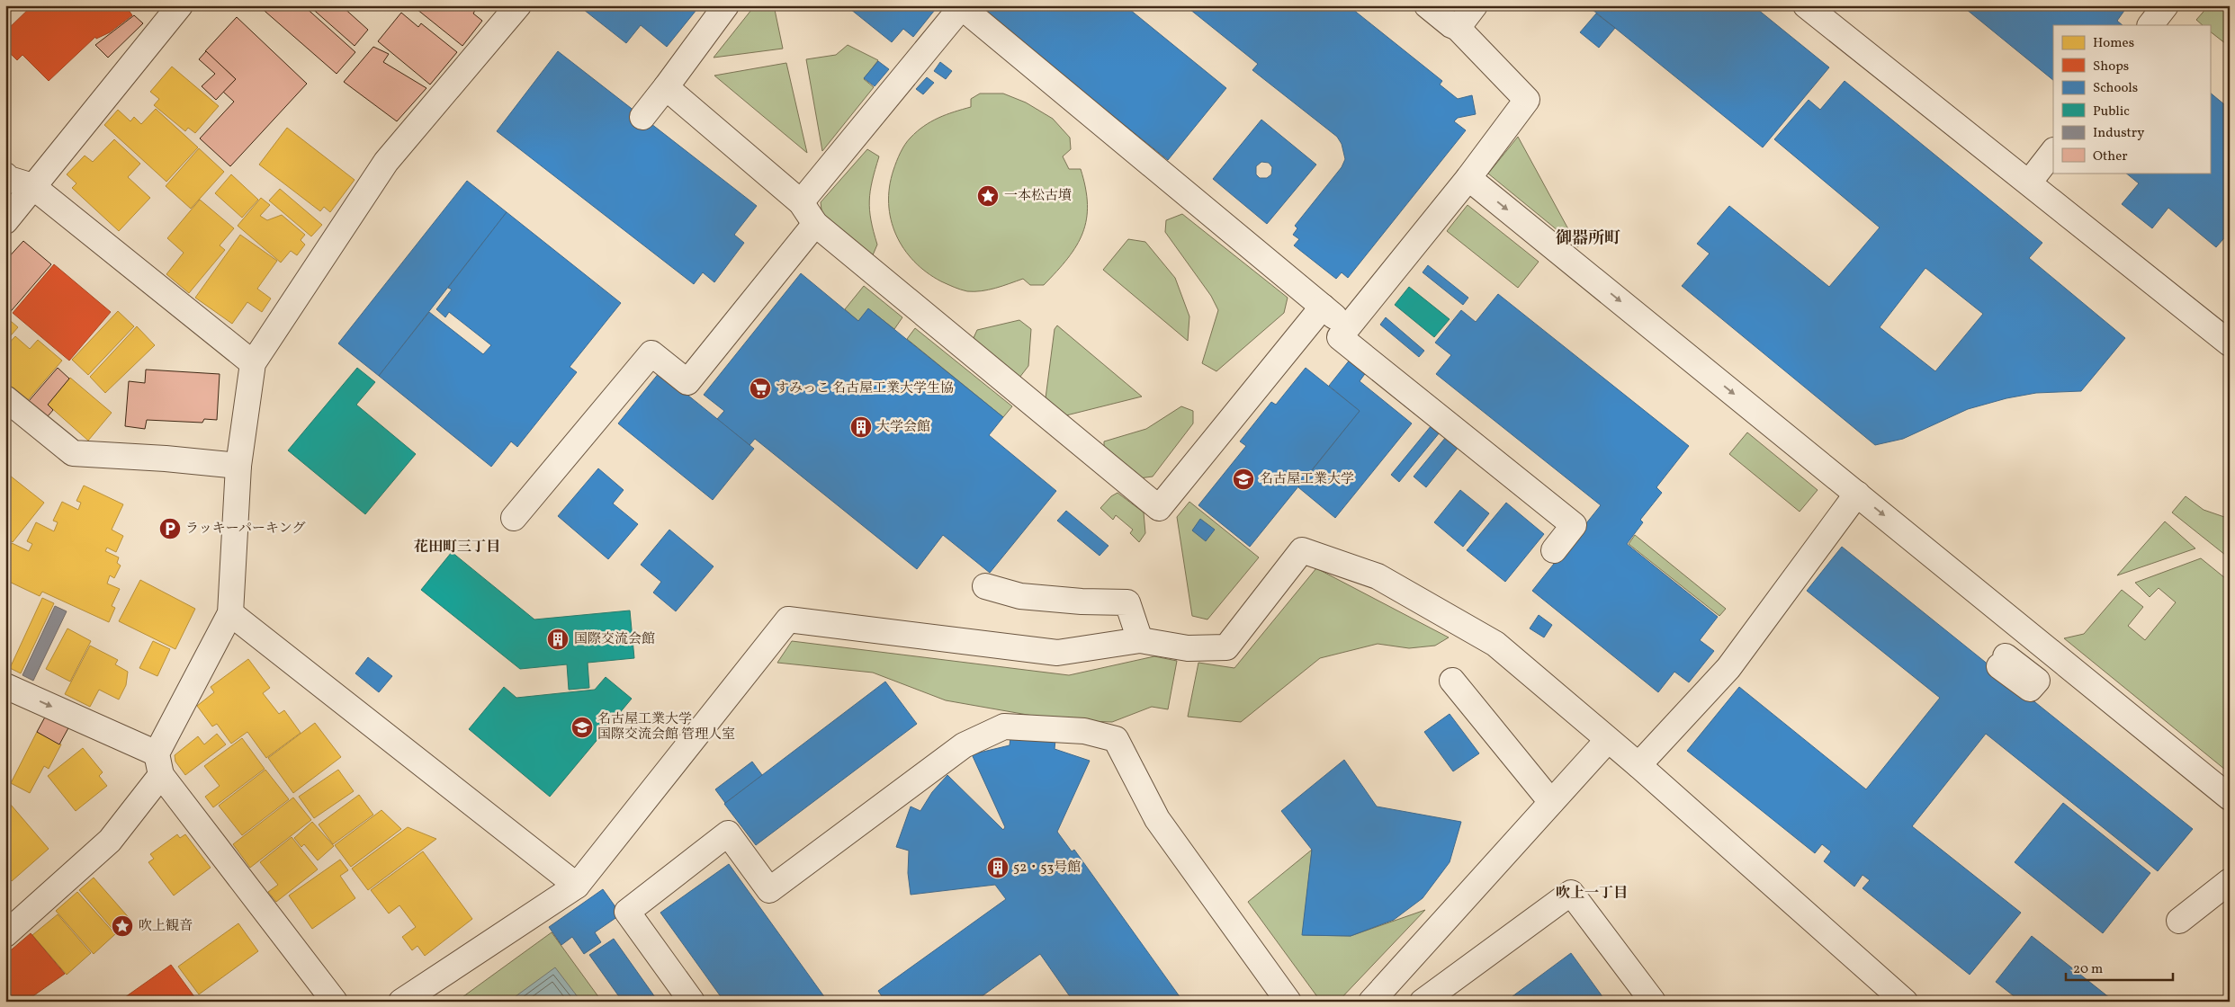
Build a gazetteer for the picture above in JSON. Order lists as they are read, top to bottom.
{
  "districts": ["御器所町", "花田町三丁目", "吹上一丁目"],
  "places": {
    "place": ["一本松古墳", "吹上観音"],
    "supermarket": ["すみっこ 名古屋工業大学生協"],
    "building": ["大学会館", "国際交流会館", "52・53号館"],
    "school or university": ["名古屋工業大学", "名古屋工業大学 国際交流会館 管理人室"],
    "parking": ["ラッキーパーキング"]
  },
  "legend": [
    "Homes",
    "Shops",
    "Schools",
    "Public",
    "Industry",
    "Other"
  ],
  "scale_bar": "20 m"
}
